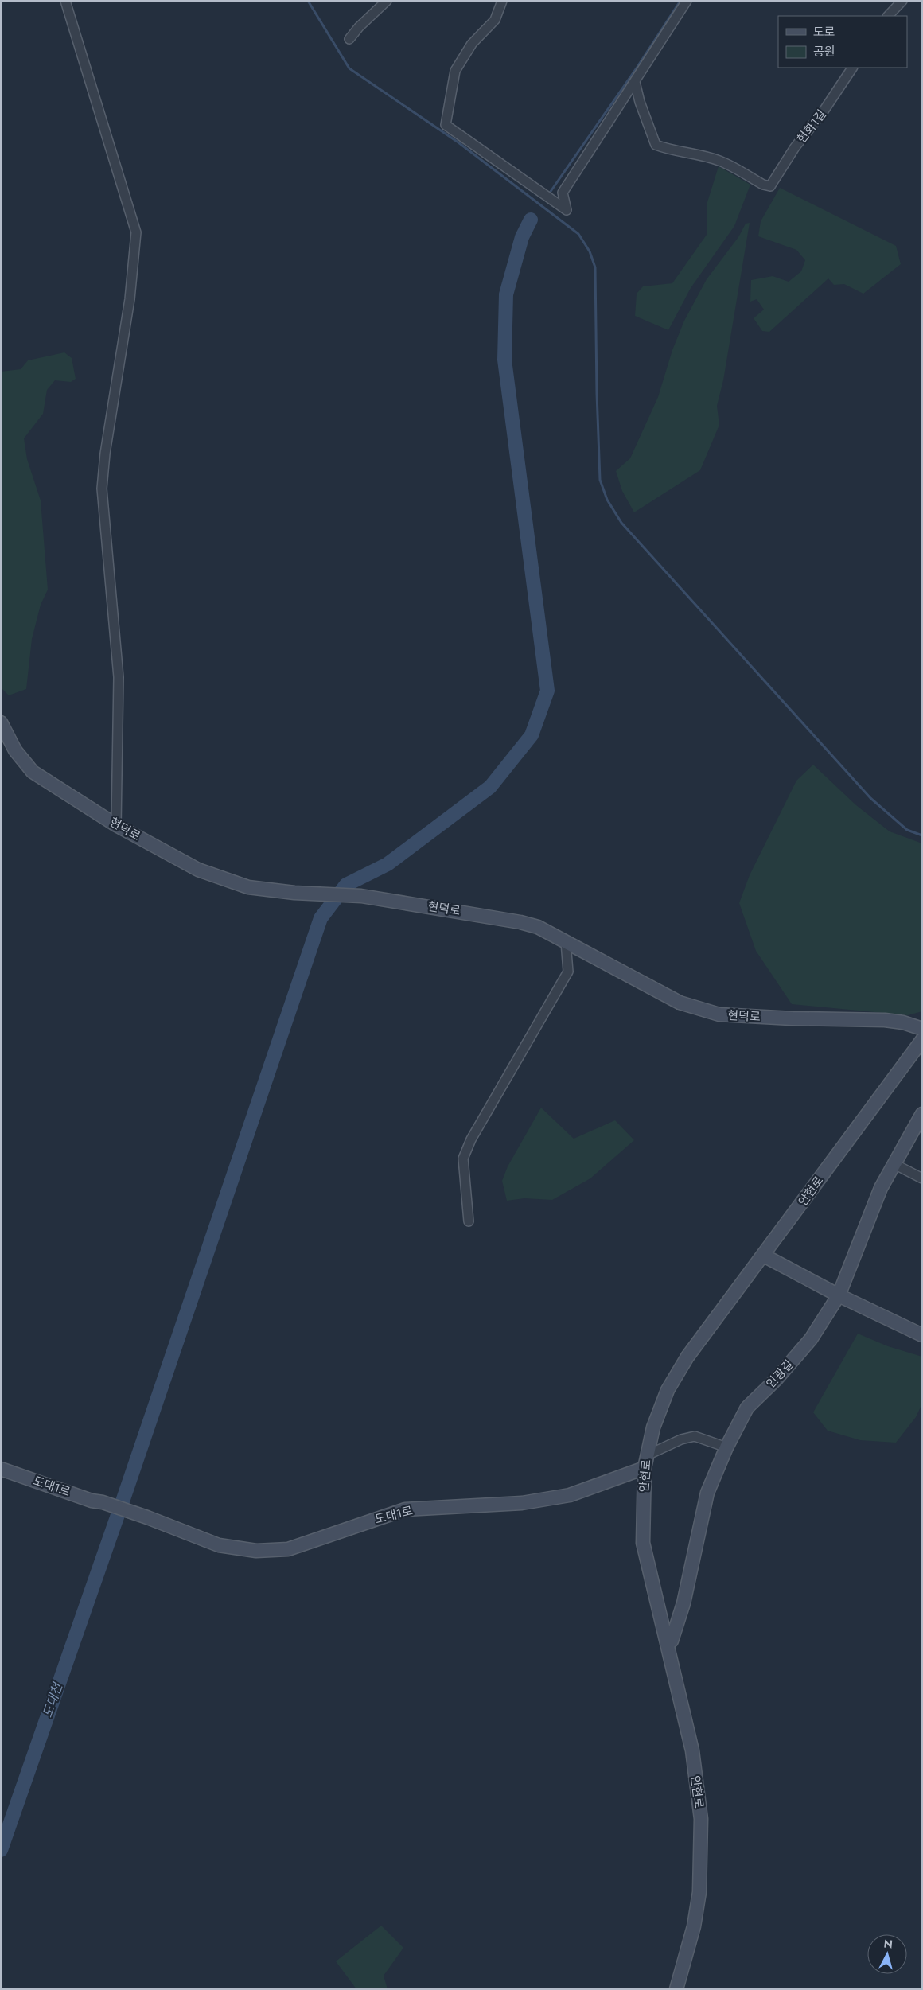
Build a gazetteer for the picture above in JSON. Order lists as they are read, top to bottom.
{
  "streets": {
    "street": [
      "현화1길",
      "현덕로",
      "안현로",
      "인광길",
      "도대1로"
    ]
  },
  "crossings": [
    ["안현로", "인광길"],
    ["안현로", "도대1로"]
  ],
  "water": ["도대천"],
  "legend": ["도로", "공원"],
  "north": "top"
}
